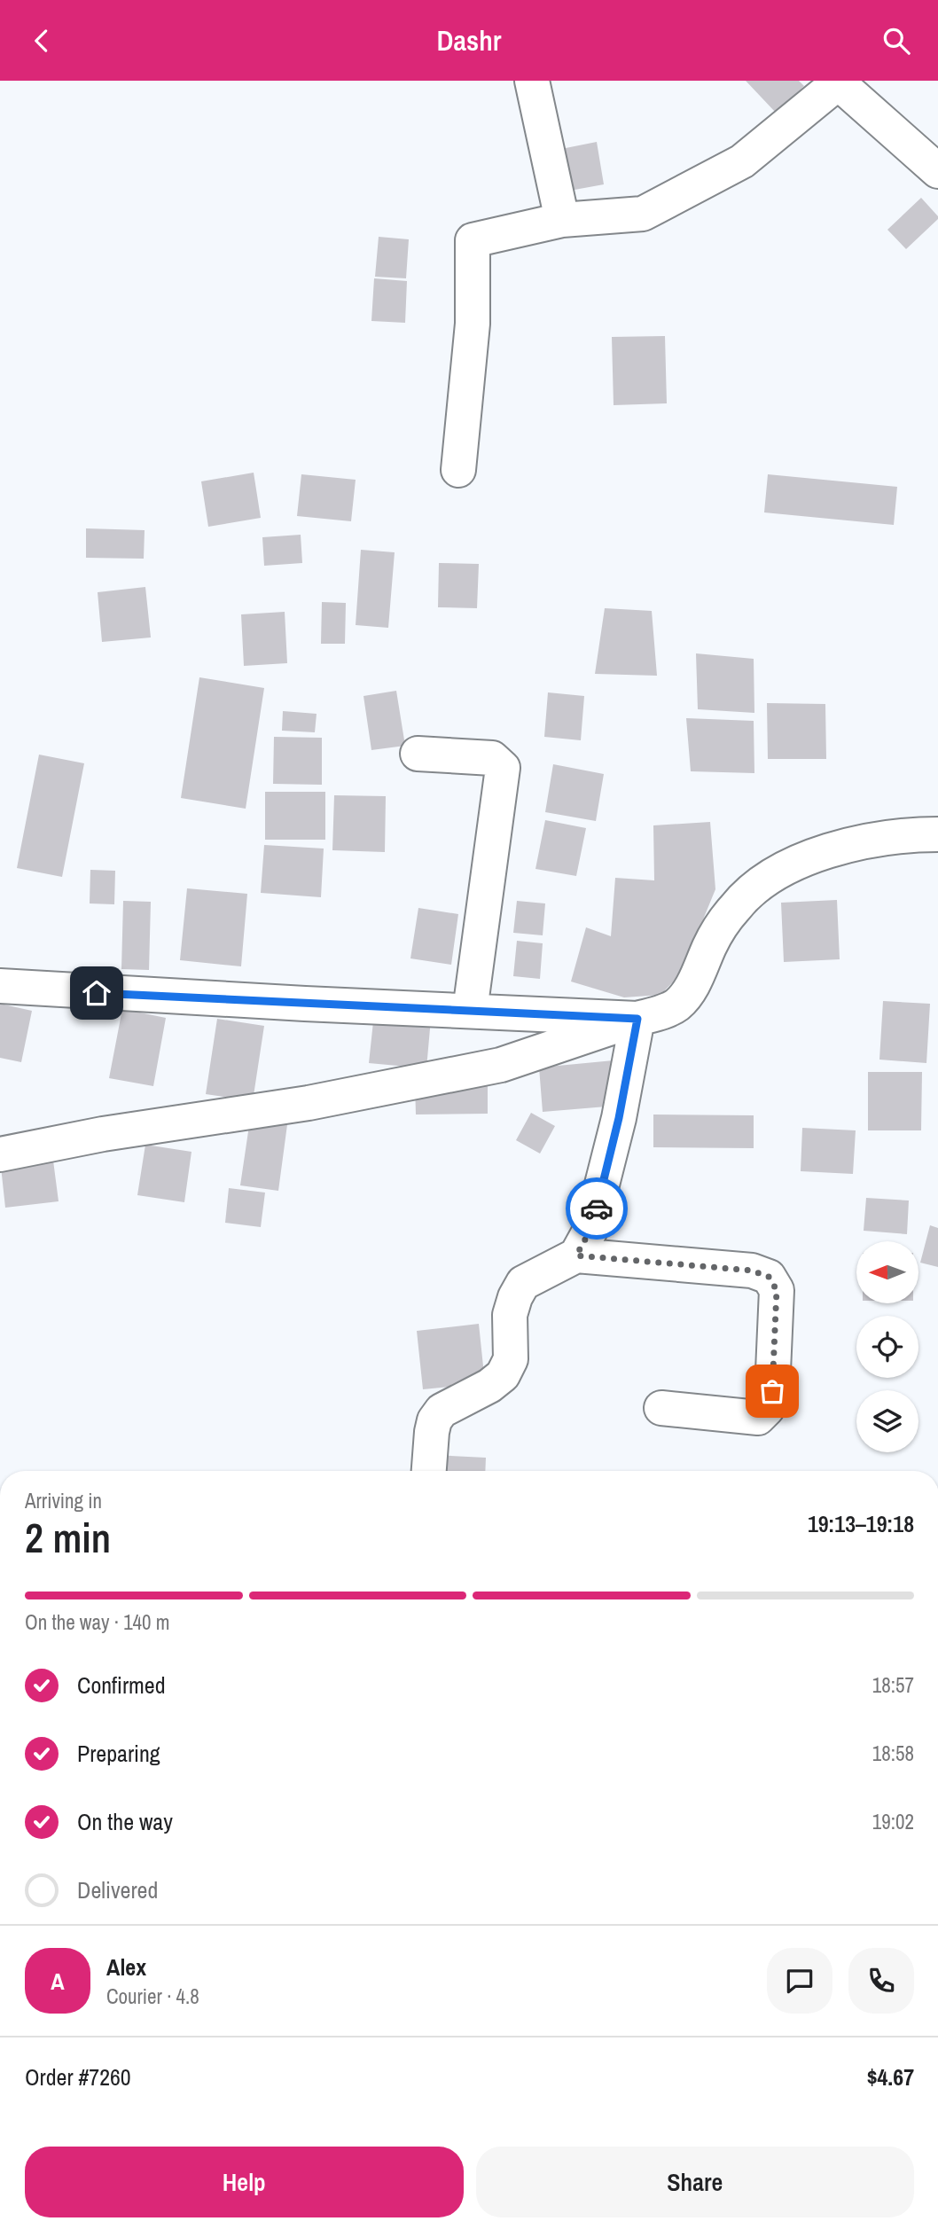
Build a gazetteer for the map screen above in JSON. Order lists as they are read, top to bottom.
{
  "north": "left",
  "page": {
    "header": "Dashr",
    "heading": ["2 min", "Arriving in", "19:13–19:18"],
    "panel": [
      "Alex",
      "Courier · 4.8",
      "Order #7260",
      "$4.67"
    ],
    "bar": "On the way · 140 m",
    "list": [
      ["Confirmed", "18:57"],
      ["Preparing", "18:58"],
      ["On the way", "19:02"],
      "Delivered"
    ],
    "round": "A",
    "buttons": ["Help", "Share"]
  }
}
